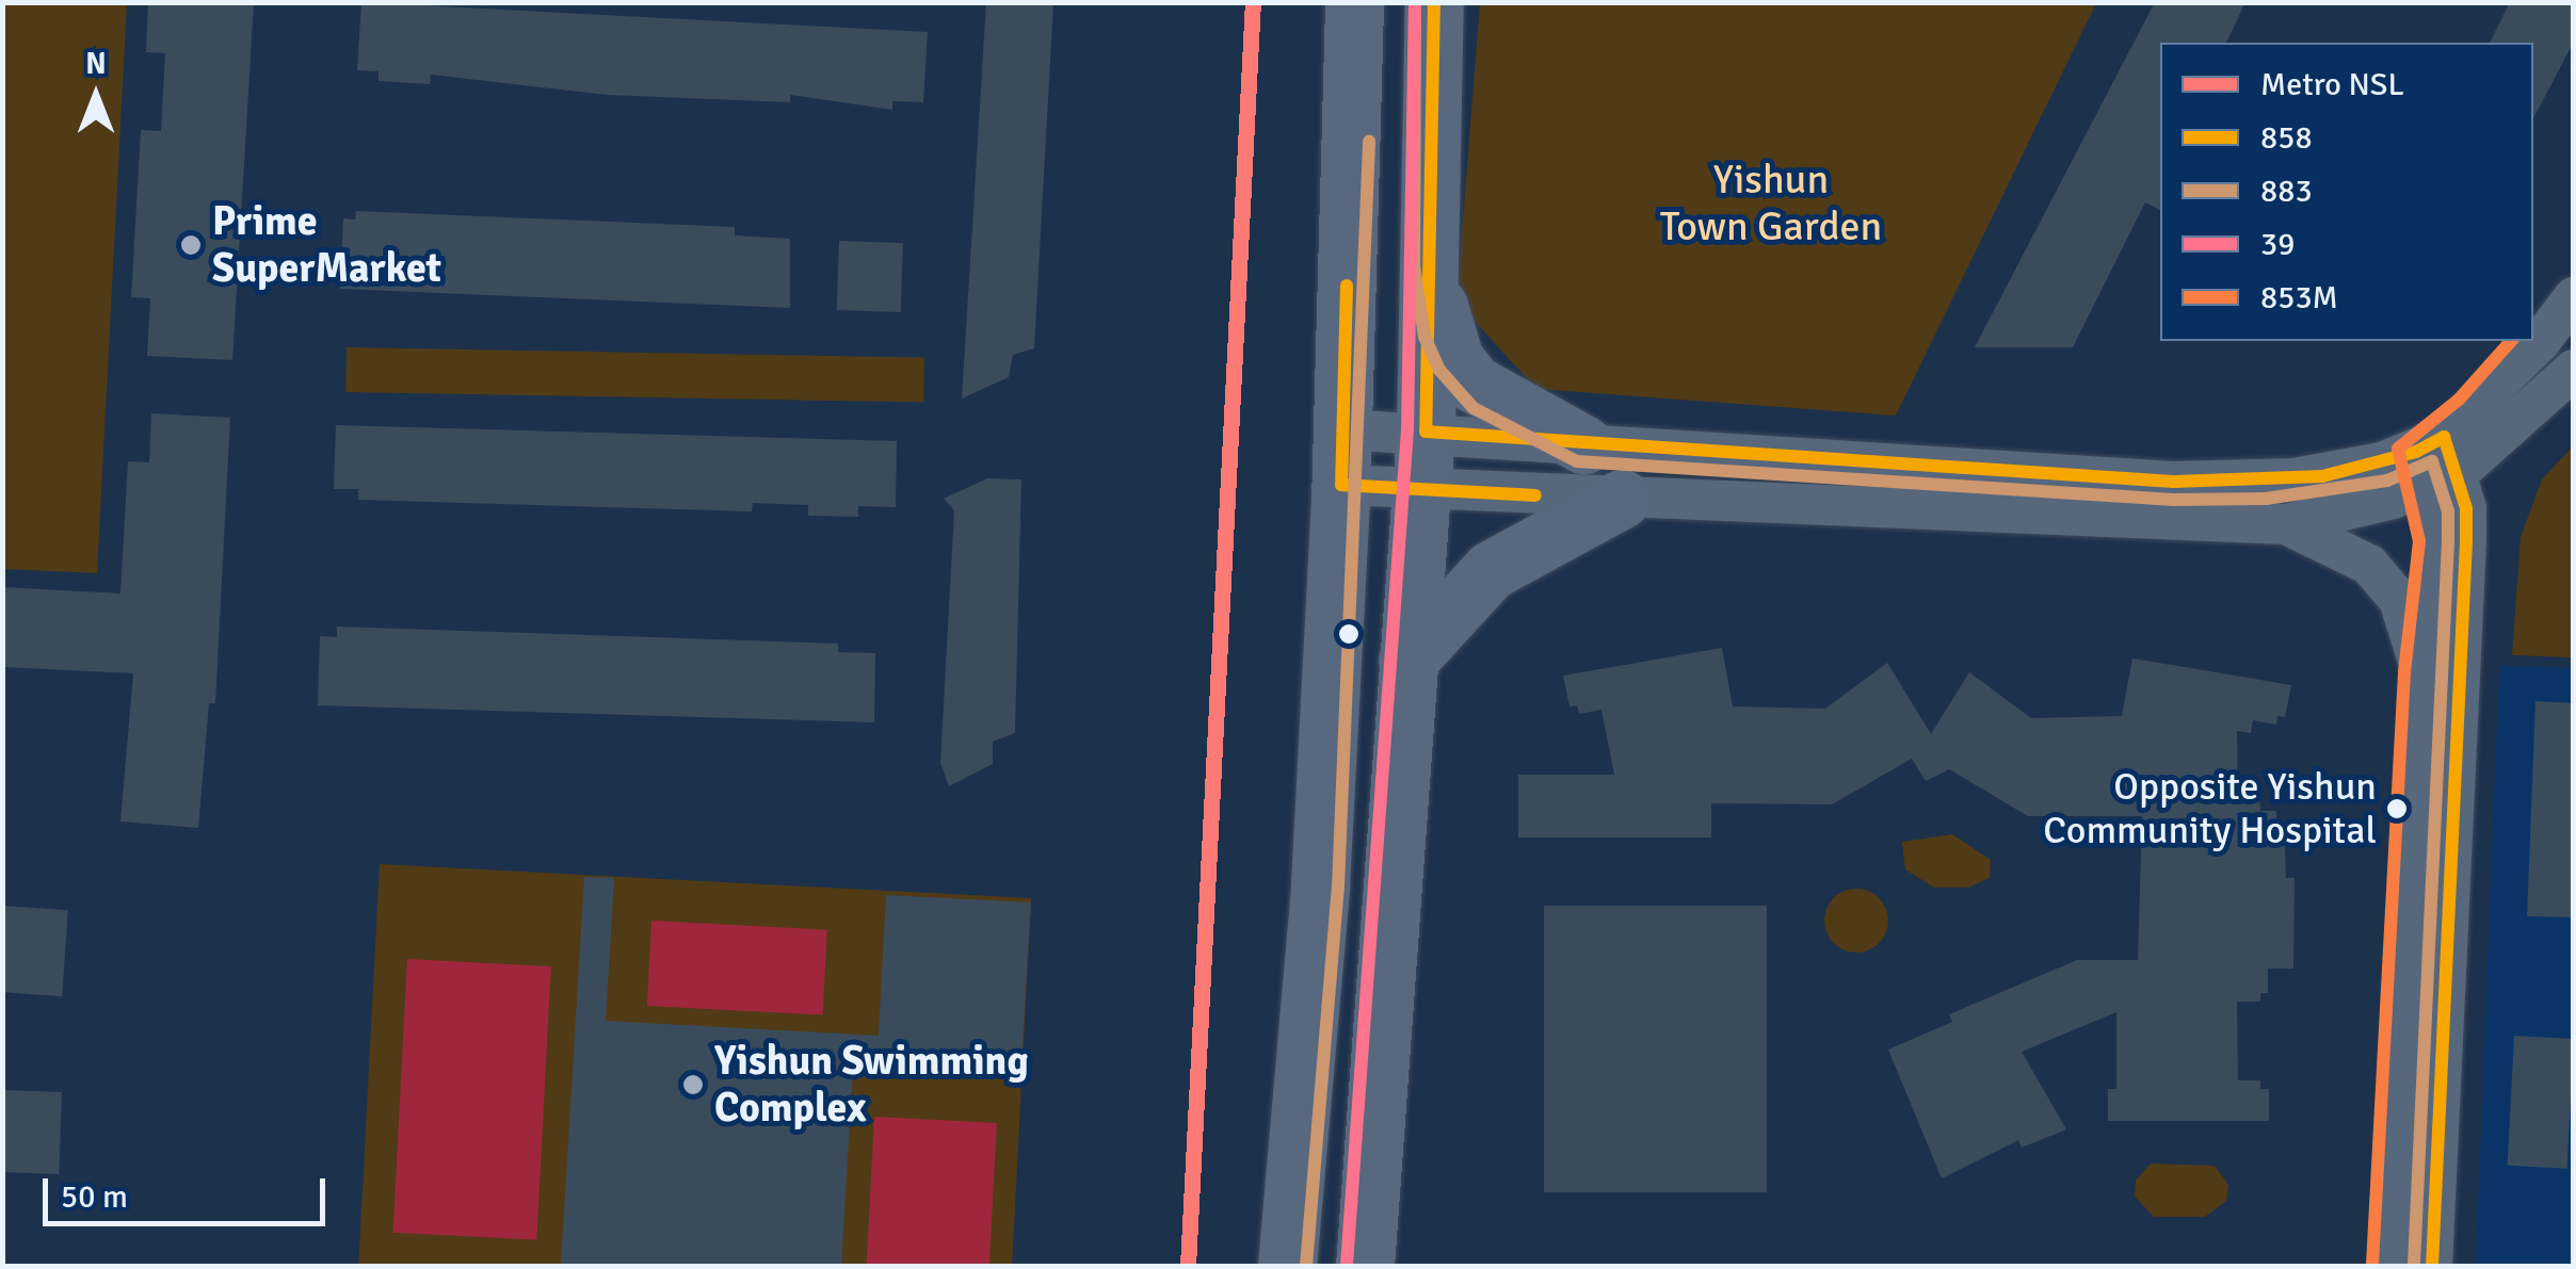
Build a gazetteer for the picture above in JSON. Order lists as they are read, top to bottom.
{
  "parks": ["Yishun Town Garden"],
  "places": ["Prime SuperMarket", "Opposite Yishun Community Hospital", "Yishun Swimming Complex"],
  "lines": [
    "metro line NSL",
    "transit line 858",
    "transit line 883",
    "transit line 39",
    "transit line 853M"
  ],
  "legend": [
    "Metro NSL",
    "858",
    "883",
    "39",
    "853M"
  ],
  "scale_bar": "50 m",
  "north": "top"
}
